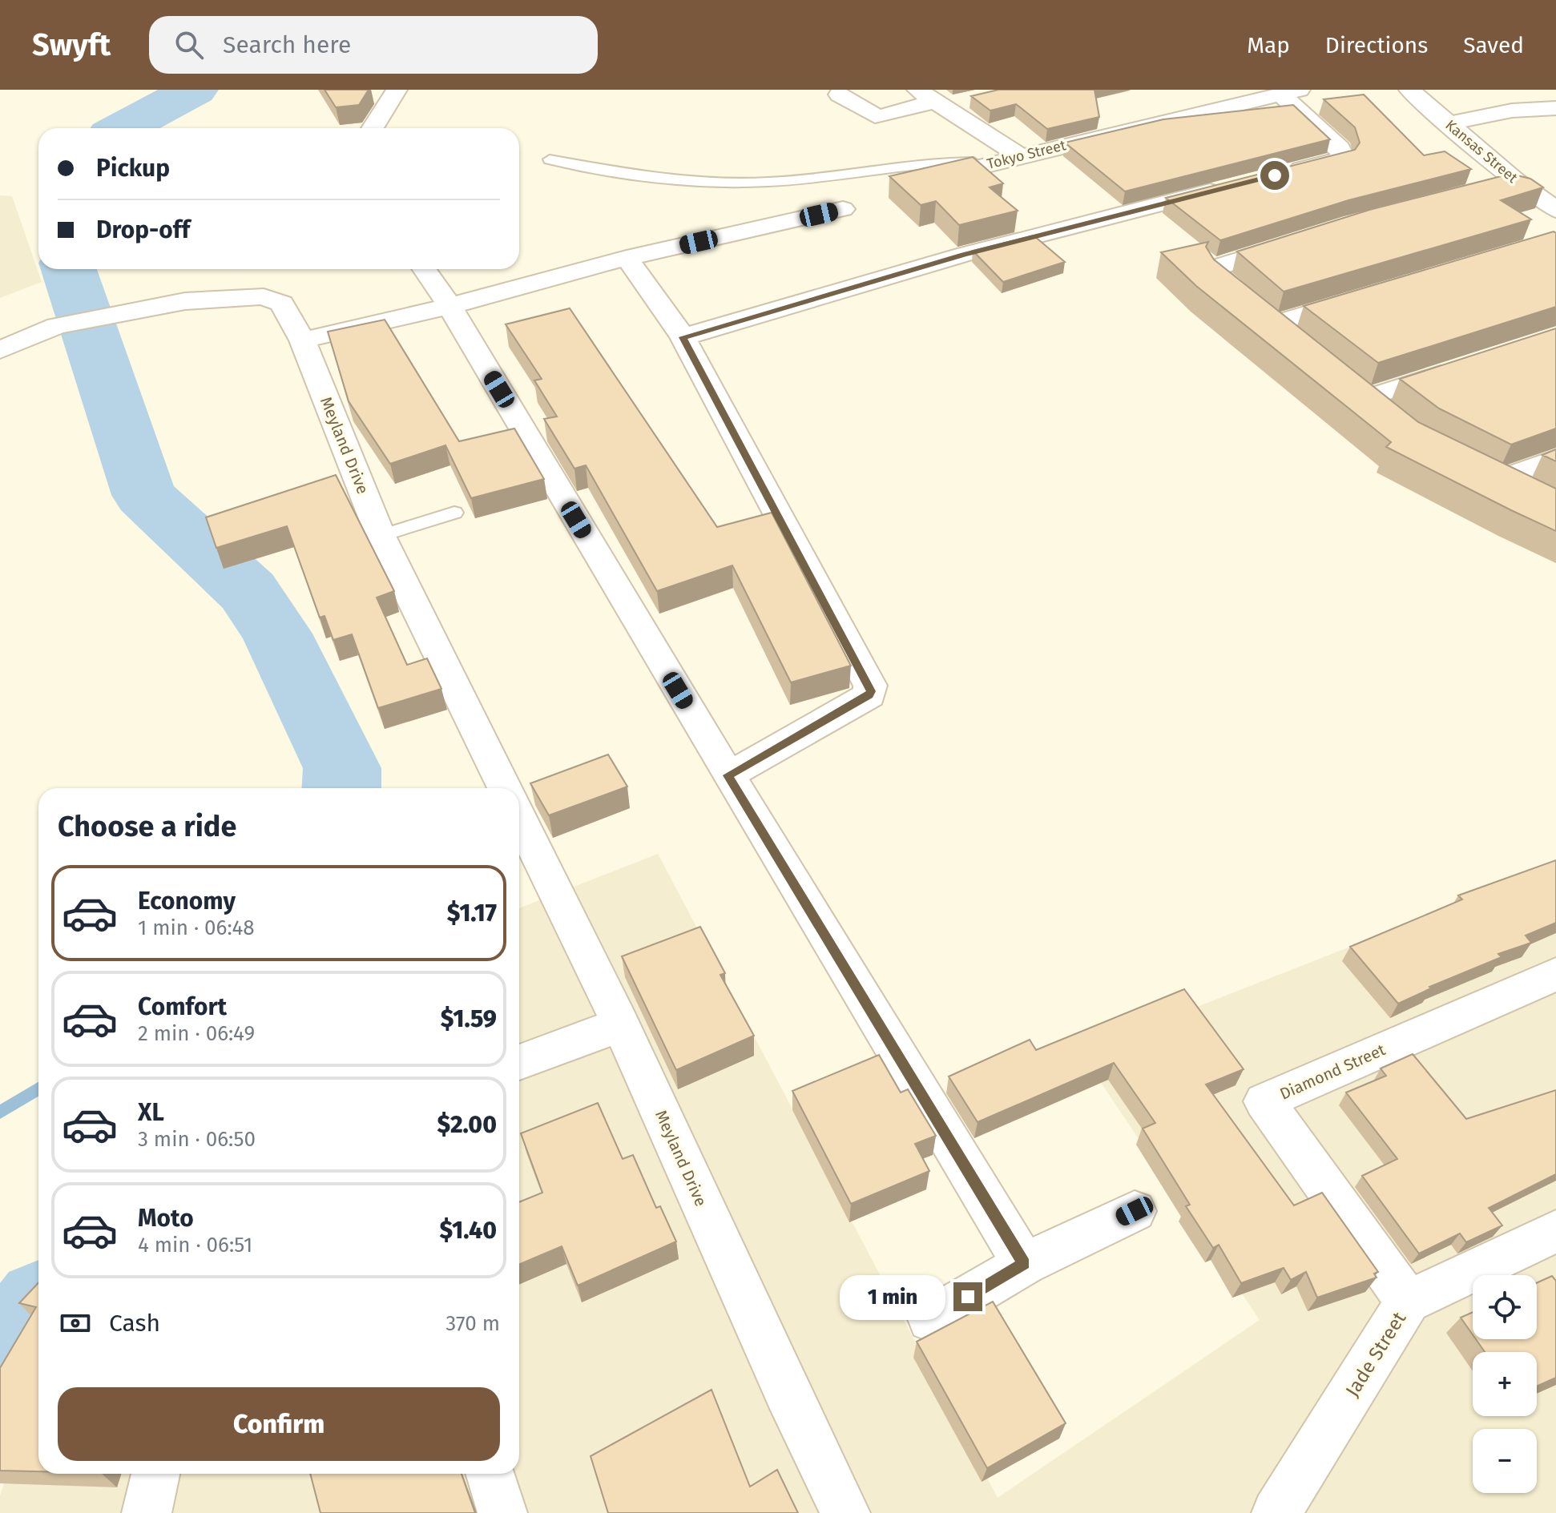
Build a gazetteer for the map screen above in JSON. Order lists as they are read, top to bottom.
{
  "streets": {
    "street": [
      "Kansas Street",
      "Tokyo Street",
      "Meyland Drive",
      "Diamond Street",
      "Jade Street"
    ]
  },
  "crossings": [
    ["Diamond Street", "Jade Street"]
  ],
  "page": {
    "header": "Swyft",
    "search": "Search here",
    "nav": ["Map", "Directions", "Saved"],
    "banner": ["Pickup", "Drop-off"],
    "heading": "Choose a ride",
    "list": [
      {
        "name": "Economy",
        "note": "1 min · 06:48",
        "value": "$1.17"
      },
      {
        "name": "Comfort",
        "note": "2 min · 06:49",
        "value": "$1.59"
      },
      {
        "name": "XL",
        "note": "3 min · 06:50",
        "value": "$2.00"
      },
      {
        "name": "Moto",
        "note": "4 min · 06:51",
        "value": "$1.40"
      }
    ],
    "map_buttons": ["+", "−"],
    "bubble": "1 min",
    "pay": ["Cash", "370 m"],
    "buttons": "Confirm"
  }
}
